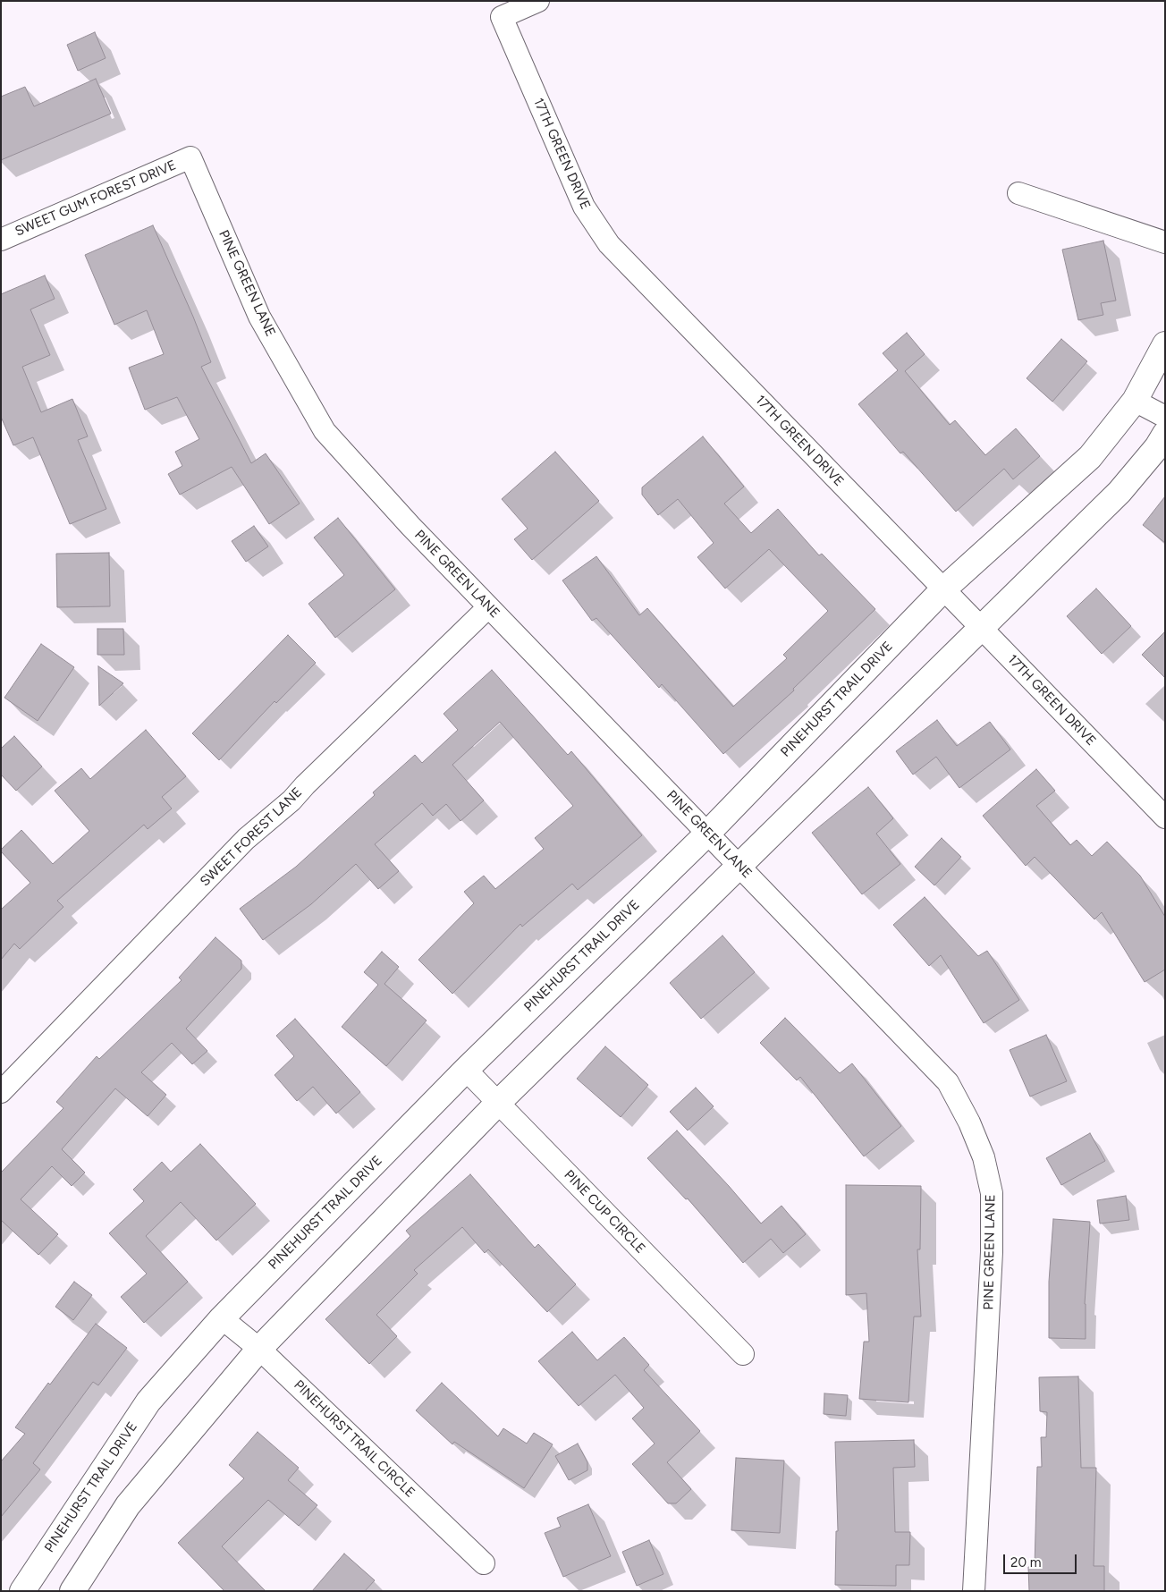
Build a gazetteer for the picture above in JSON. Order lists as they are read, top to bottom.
{
  "streets": {
    "street": [
      "17TH GREEN DRIVE",
      "SWEET GUM FOREST DRIVE",
      "PINE GREEN LANE",
      "PINEHURST TRAIL DRIVE",
      "SWEET FOREST LANE",
      "PINE CUP CIRCLE",
      "PINEHURST TRAIL CIRCLE"
    ]
  },
  "crossings": [
    ["17TH GREEN DRIVE", "PINEHURST TRAIL DRIVE"],
    ["SWEET GUM FOREST DRIVE", "PINE GREEN LANE"],
    ["PINE GREEN LANE", "PINEHURST TRAIL DRIVE"],
    ["PINE GREEN LANE", "SWEET FOREST LANE"],
    ["PINEHURST TRAIL DRIVE", "PINE CUP CIRCLE"],
    ["PINEHURST TRAIL DRIVE", "PINEHURST TRAIL CIRCLE"]
  ],
  "scale_bar": "20 m"
}
